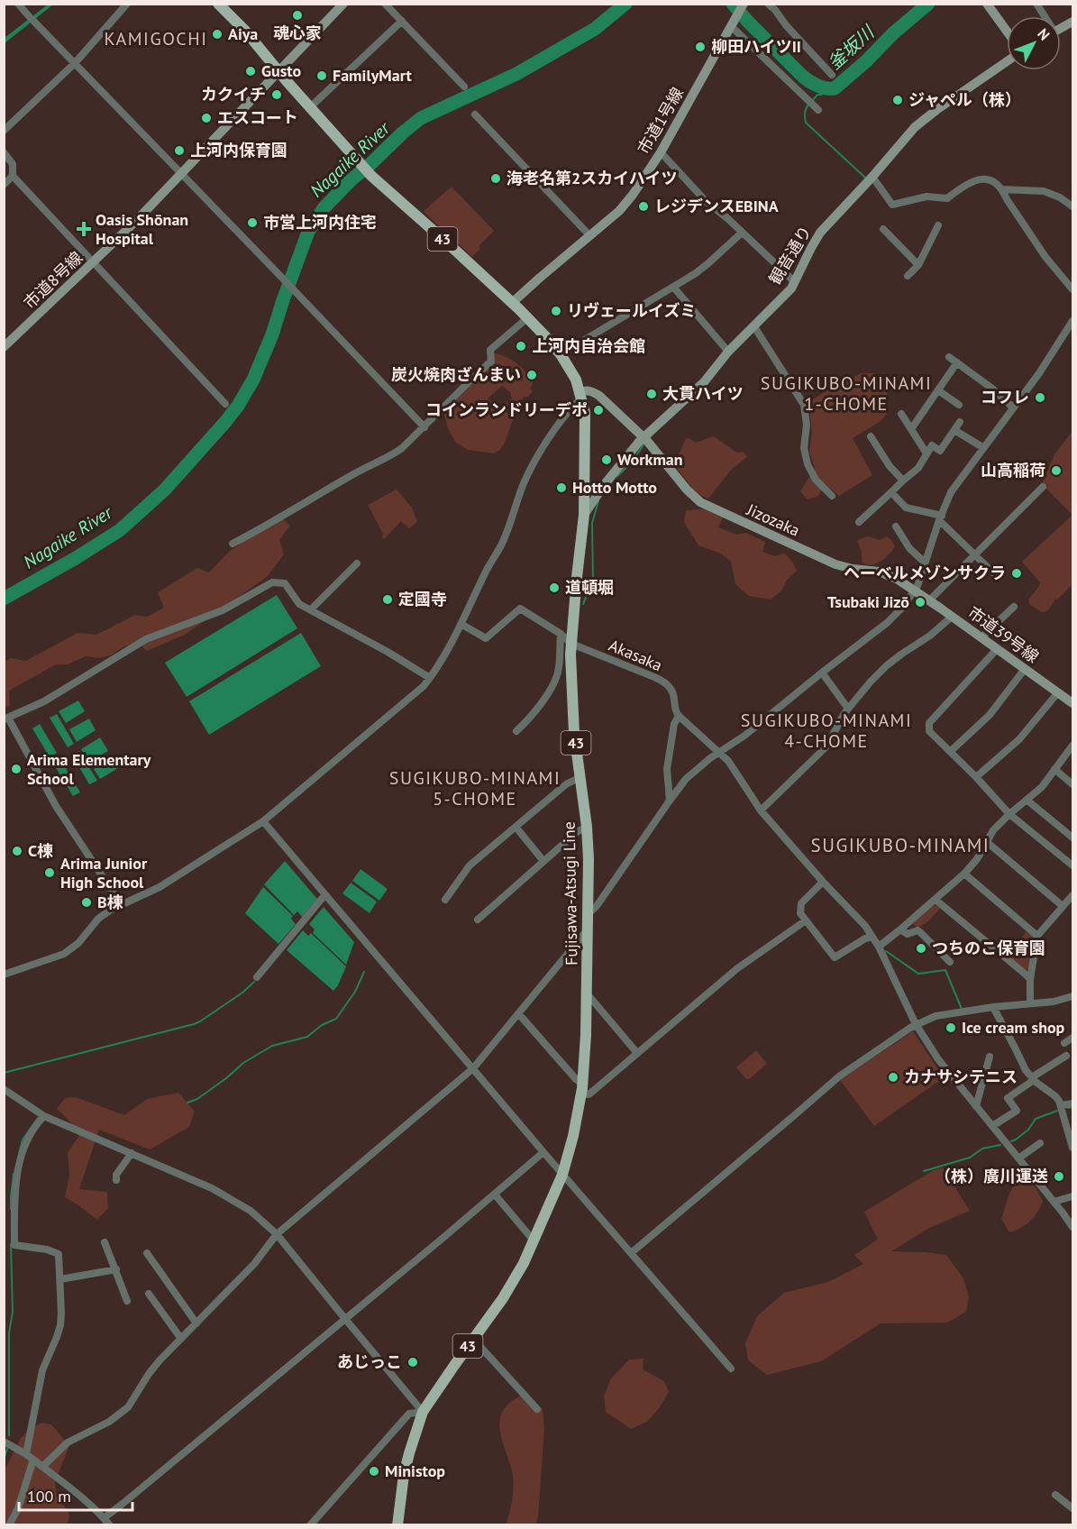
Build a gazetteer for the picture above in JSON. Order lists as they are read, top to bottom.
{
  "streets": {
    "main road": ["43", "Fujisawa-Atsugi Line"],
    "street": [
      "市道1号線",
      "観音通り",
      "市道8号線",
      "Jizozaka",
      "市道39号線",
      "Akasaka"
    ]
  },
  "crossings": [
    ["市道1号線", "Fujisawa-Atsugi Line"],
    ["43", "市道8号線"],
    ["43", "Fujisawa-Atsugi Line"],
    ["観音通り", "Jizozaka"],
    ["観音通り", "Fujisawa-Atsugi Line"],
    ["Jizozaka", "市道39号線"],
    ["Jizozaka", "Fujisawa-Atsugi Line"],
    ["Akasaka", "Fujisawa-Atsugi Line"]
  ],
  "districts": [
    "KAMIGOCHI",
    "SUGIKUBO-MINAMI 1-CHOME",
    "SUGIKUBO-MINAMI 4-CHOME",
    "SUGIKUBO-MINAMI 5-CHOME",
    "SUGIKUBO-MINAMI"
  ],
  "water": ["釜坂川", "Nagaike River"],
  "places": {
    "other": [
      "魂心家",
      "Aiya",
      "柳田ハイツII",
      "Gusto",
      "FamilyMart",
      "カクイチ",
      "ジャペル（株）",
      "エスコート",
      "上河内保育園",
      "海老名第2スカイハイツ",
      "レジデンスEBINA",
      "市営上河内住宅",
      "リヴェールイズミ",
      "上河内自治会館",
      "炭火焼肉ざんまい",
      "大貫ハイツ",
      "コフレ",
      "コインランドリーデポ",
      "Workman",
      "山高稲荷",
      "Hotto Motto",
      "ヘーベルメゾンサクラ",
      "道頓堀",
      "定國寺",
      "Tsubaki Jizō",
      "Arima Elementary School",
      "C棟",
      "Arima Junior High School",
      "B棟",
      "つちのこ保育園",
      "Ice cream shop",
      "カナサシテニス",
      "（株）廣川運送",
      "あじっこ",
      "Ministop"
    ],
    "health": ["Oasis Shōnan Hospital"]
  },
  "scale_bar": "100 m",
  "north": "top right"
}
